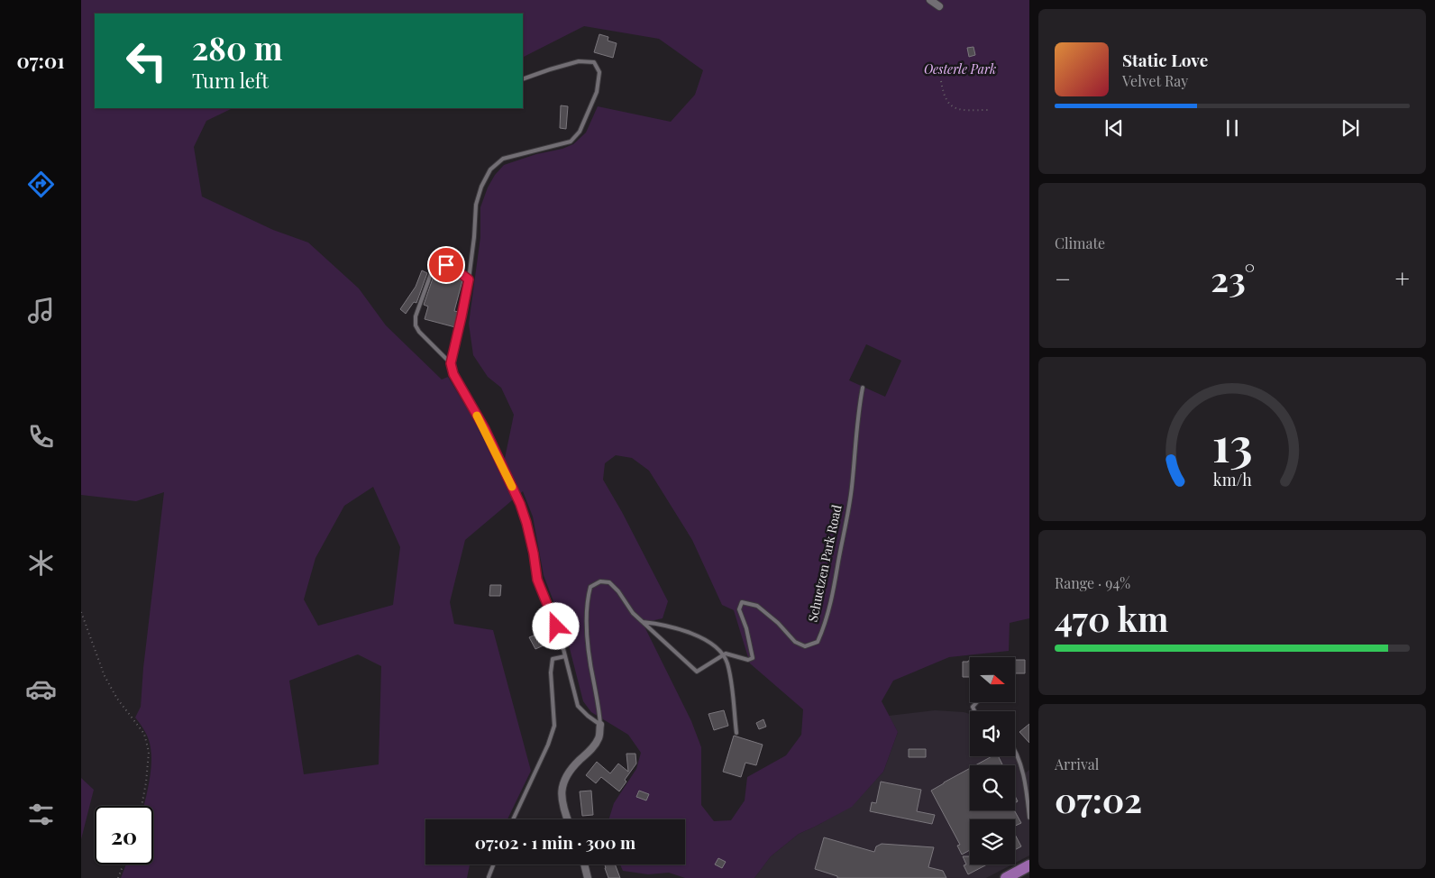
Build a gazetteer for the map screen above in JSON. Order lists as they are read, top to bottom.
{
  "streets": {
    "lane": ["Schuetzen Park Road"]
  },
  "parks": ["Oesterle Park"],
  "north": "right",
  "page": {
    "tabs": "07:01",
    "turn": ["280 m", "Turn left"],
    "song": ["Static Love", "Velvet Ray"],
    "tile": [
      "Climate",
      ["Range · 94%", "470 km"],
      ["Arrival", "07:02"]
    ],
    "heat": ["−", "23°", "+"],
    "limit": "20",
    "trip": "07:02 · 1 min · 300 m",
    "gauge": ["13", "km/h"]
  }
}
